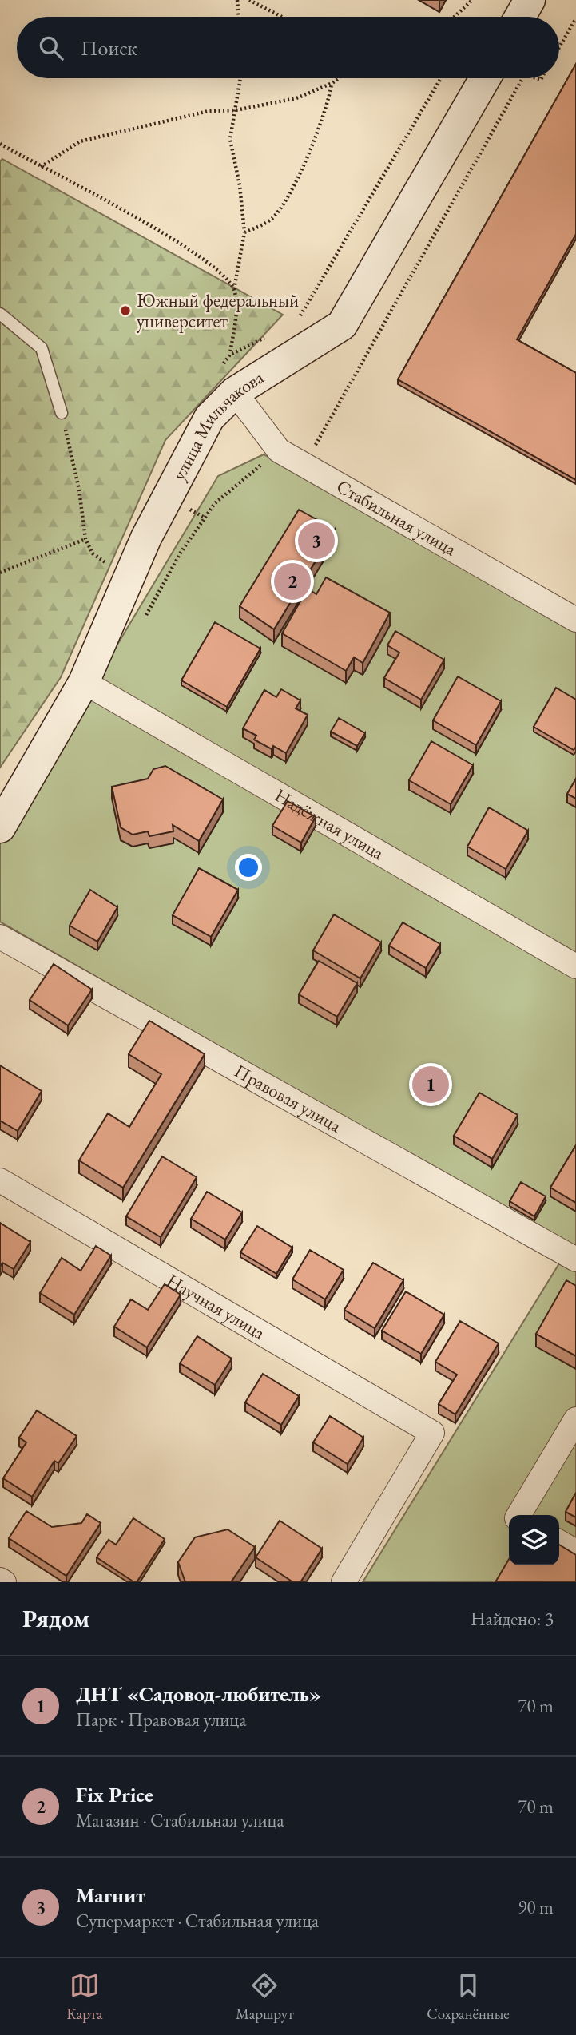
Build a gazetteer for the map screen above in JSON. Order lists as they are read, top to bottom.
{
  "streets": {
    "street": [
      "улица Мильчакова",
      "Стабильная улица",
      "Надёжная улица",
      "Правовая улица",
      "Научная улица"
    ]
  },
  "crossings": [
    ["улица Мильчакова", "Стабильная улица"],
    ["улица Мильчакова", "Надёжная улица"]
  ],
  "places": ["Южный федеральный университет"],
  "page": {
    "search": "Поиск",
    "pins": ["3", "2", "1"],
    "heading": ["Рядом", "Найдено: 3"],
    "list": [
      {
        "mark": "1",
        "name": "ДНТ «Садовод-любитель»",
        "note": "Парк · Правовая улица",
        "value": "70 m"
      },
      {
        "mark": "2",
        "name": "Fix Price",
        "note": "Магазин · Стабильная улица",
        "value": "70 m"
      },
      {
        "mark": "3",
        "name": "Магнит",
        "note": "Супермаркет · Стабильная улица",
        "value": "90 m"
      }
    ],
    "nav": ["Карта", "Маршрут", "Сохранённые"]
  }
}
